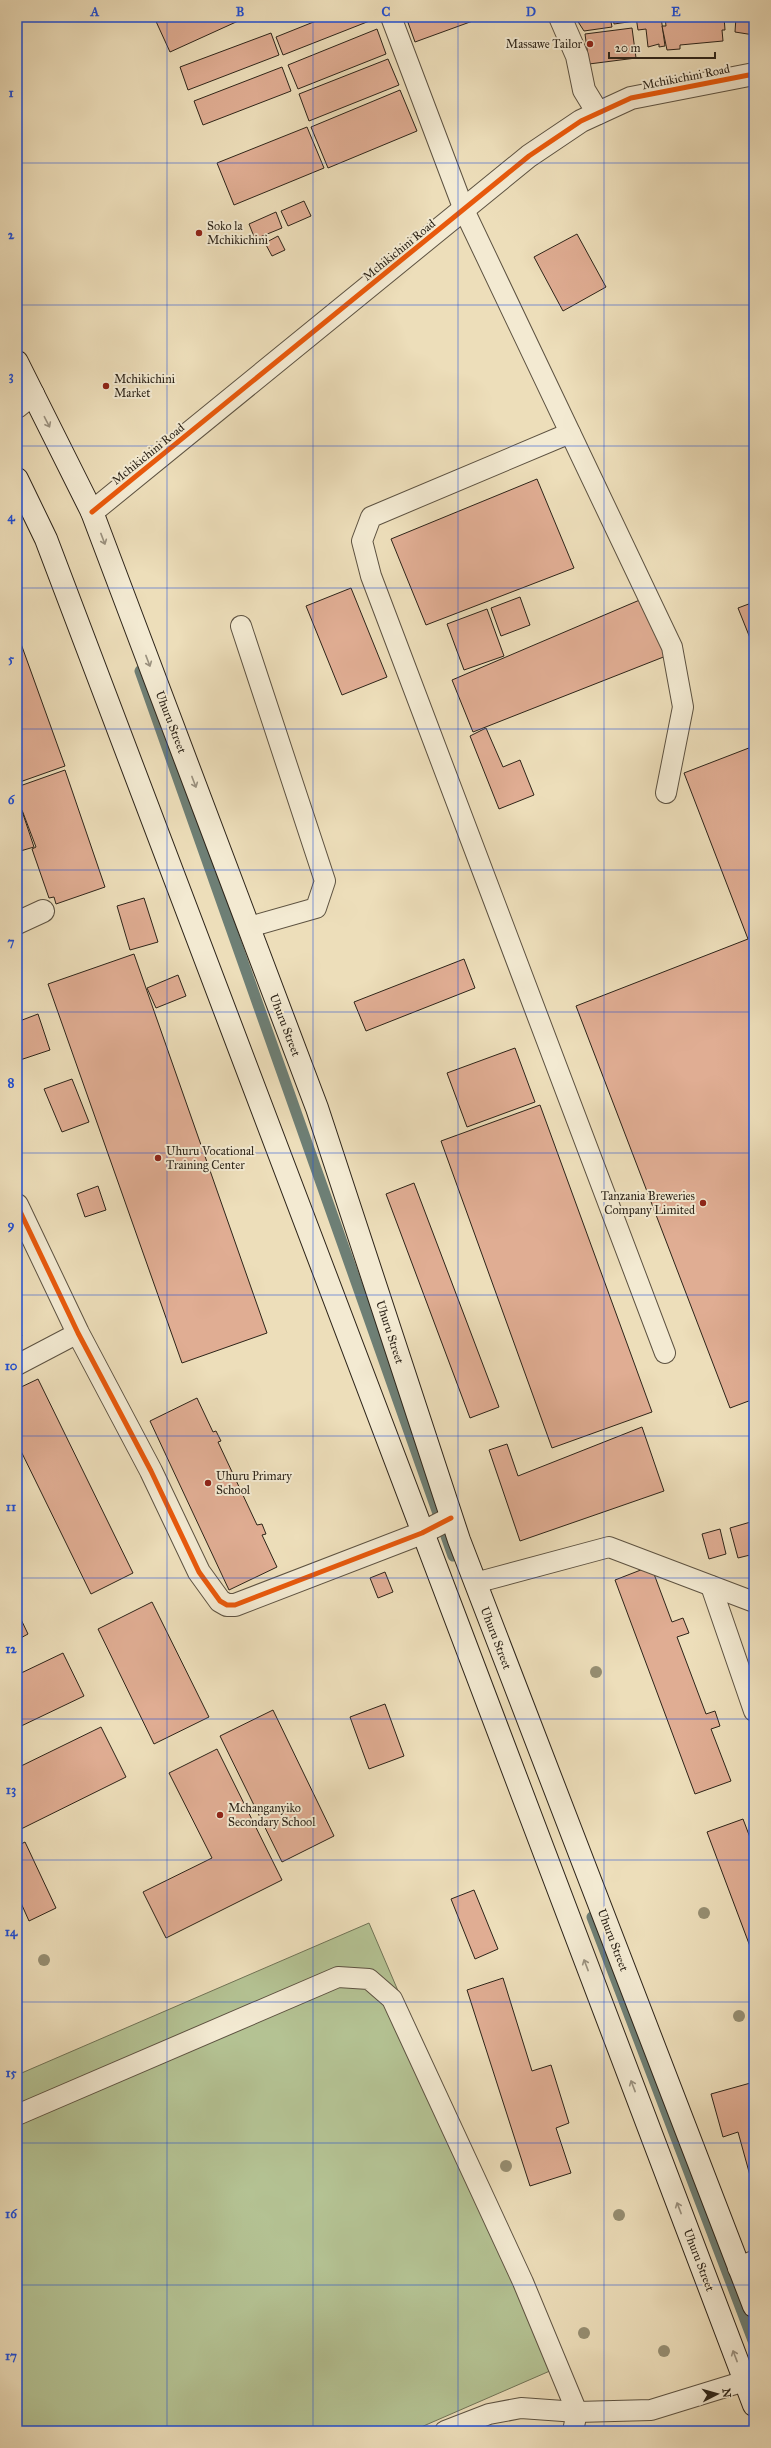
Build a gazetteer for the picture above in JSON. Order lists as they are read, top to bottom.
{
  "streets": {
    "main road": ["Mchikichini Road", "Uhuru Street"]
  },
  "crossings": [
    ["Mchikichini Road", "Uhuru Street"]
  ],
  "places": [
    "Massawe Tailor",
    "Soko la Mchikichini",
    "Mchikichini Market",
    "Uhuru Vocational Training Center",
    "Tanzania Breweries Company Limited",
    "Uhuru Primary School",
    "Mchanganyiko Secondary School"
  ],
  "scale_bar": "20 m",
  "north": "right",
  "grid": {
    "columns": [
      "A",
      "B",
      "C",
      "D",
      "E"
    ],
    "rows": [
      "1",
      "2",
      "3",
      "4",
      "5",
      "6",
      "7",
      "8",
      "9",
      "10",
      "11",
      "12",
      "13",
      "14",
      "15",
      "16",
      "17"
    ]
  }
}
